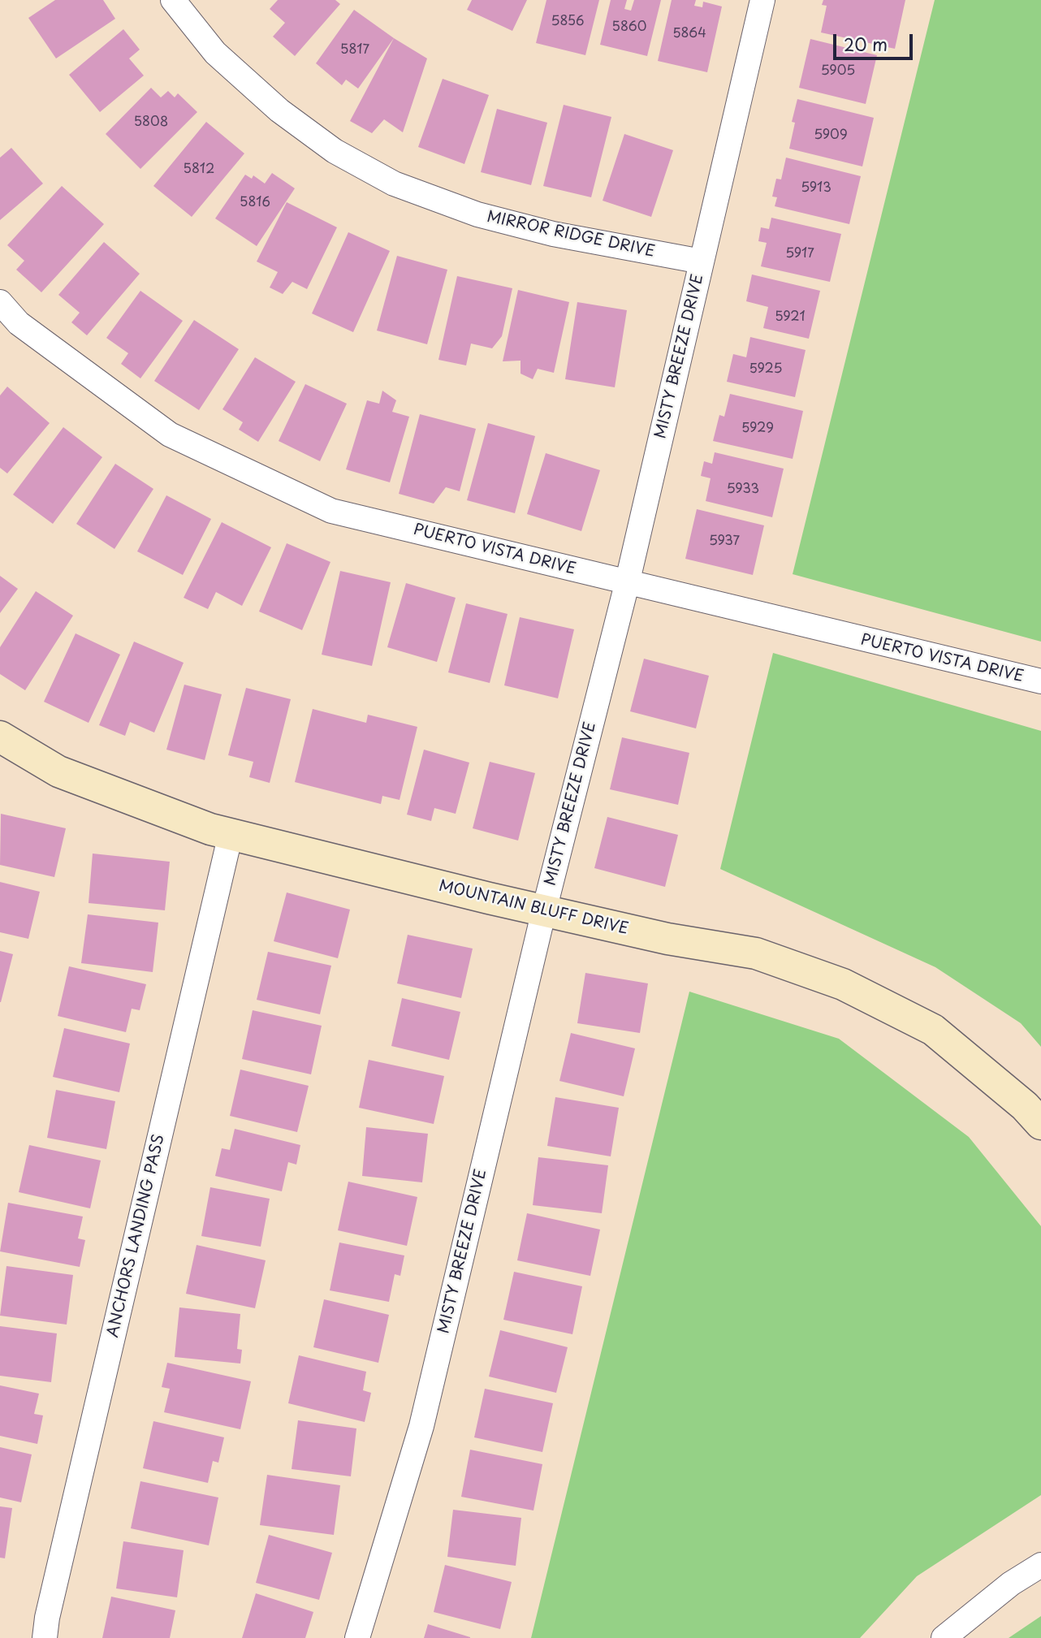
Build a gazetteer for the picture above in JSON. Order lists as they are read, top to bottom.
{
  "streets": {
    "street": [
      "MIRROR RIDGE DRIVE",
      "MISTY BREEZE DRIVE",
      "PUERTO VISTA DRIVE",
      "MOUNTAIN BLUFF DRIVE",
      "ANCHORS LANDING PASS"
    ]
  },
  "crossings": [
    ["MIRROR RIDGE DRIVE", "MISTY BREEZE DRIVE"],
    ["MISTY BREEZE DRIVE", "PUERTO VISTA DRIVE"],
    ["MISTY BREEZE DRIVE", "MOUNTAIN BLUFF DRIVE"],
    ["MOUNTAIN BLUFF DRIVE", "ANCHORS LANDING PASS"]
  ],
  "house_numbers": [
    "5856",
    "5860",
    "5864",
    "5817",
    "5905",
    "5808",
    "5909",
    "5812",
    "5913",
    "5816",
    "5917",
    "5921",
    "5925",
    "5929",
    "5933",
    "5937"
  ],
  "scale_bar": "20 m"
}
